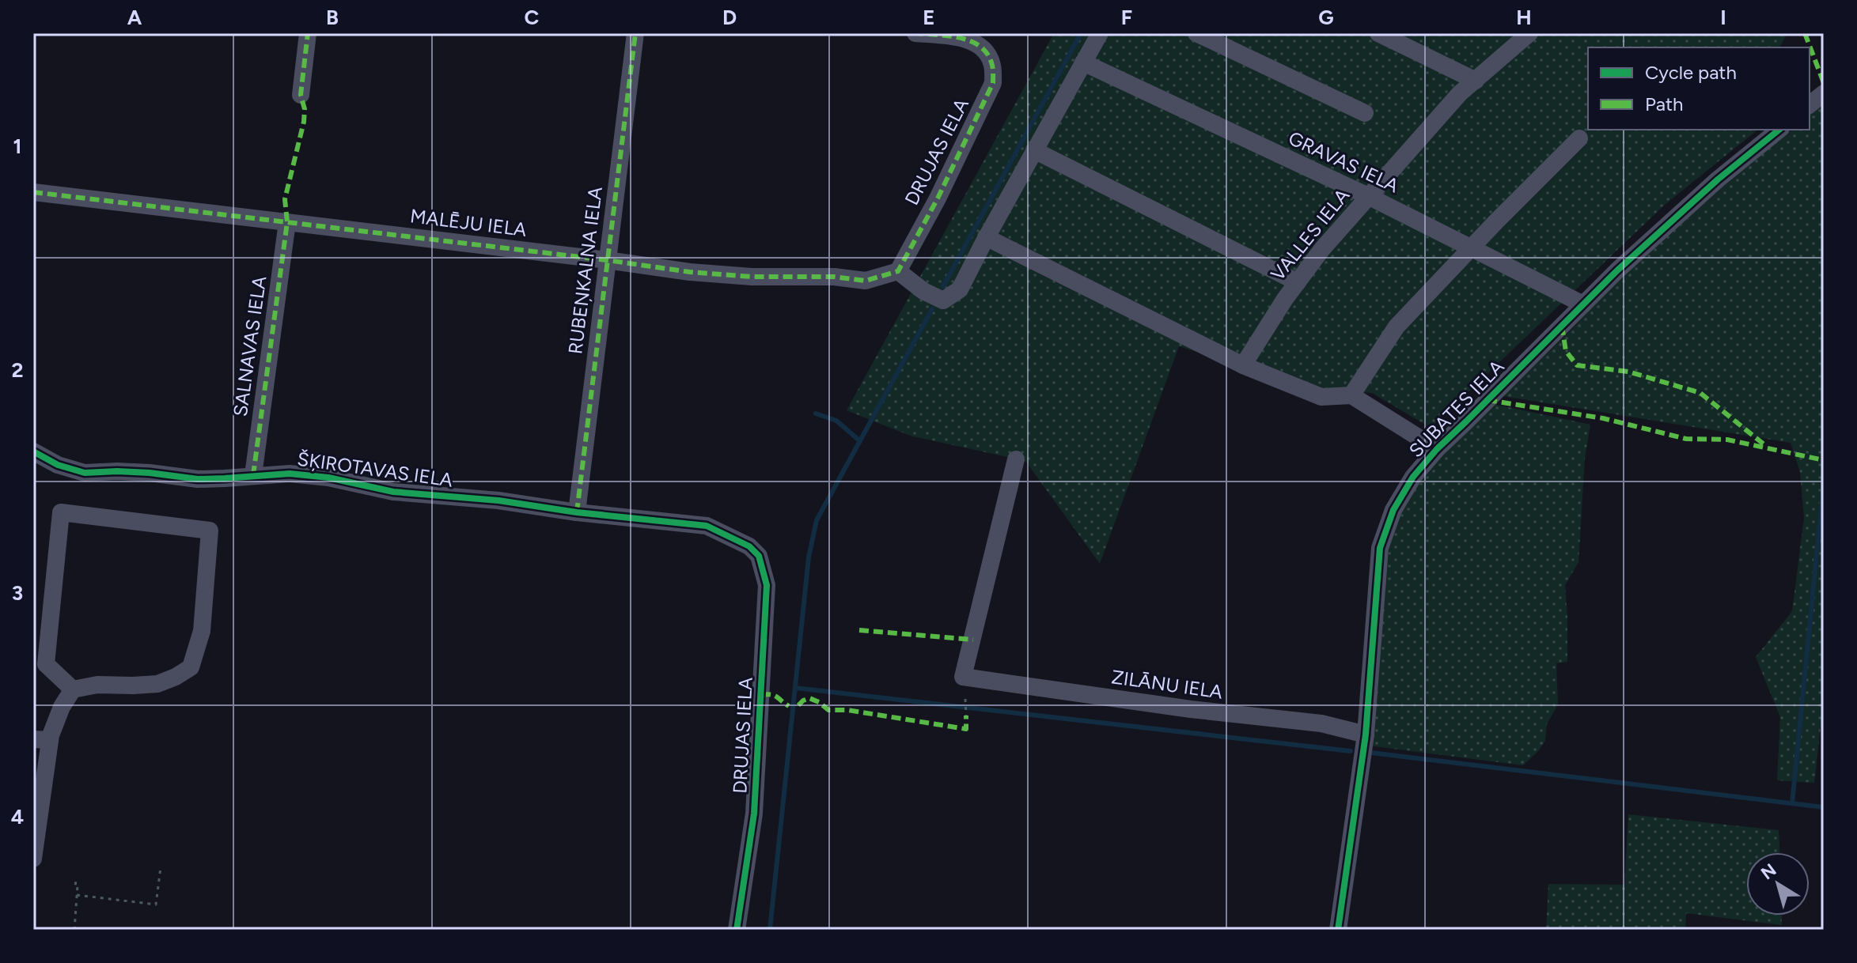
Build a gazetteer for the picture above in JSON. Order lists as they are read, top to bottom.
{
  "streets": {
    "street": [
      "DRUJAS IELA",
      "GRAVAS IELA",
      "MALĒJU IELA",
      "VALLES IELA",
      "RUBEŅKALNA IELA",
      "SALNAVAS IELA",
      "SUBATES IELA",
      "ŠĶIROTAVAS IELA",
      "ZILĀNU IELA"
    ]
  },
  "crossings": [
    ["DRUJAS IELA", "MALĒJU IELA"],
    ["DRUJAS IELA", "ŠĶIROTAVAS IELA"],
    ["GRAVAS IELA", "VALLES IELA"],
    ["GRAVAS IELA", "SUBATES IELA"],
    ["MALĒJU IELA", "RUBEŅKALNA IELA"],
    ["MALĒJU IELA", "SALNAVAS IELA"],
    ["RUBEŅKALNA IELA", "ŠĶIROTAVAS IELA"],
    ["SALNAVAS IELA", "ŠĶIROTAVAS IELA"],
    ["SUBATES IELA", "ZILĀNU IELA"]
  ],
  "legend": ["Cycle path", "Path"],
  "north": "top left",
  "grid": {
    "columns": [
      "A",
      "B",
      "C",
      "D",
      "E",
      "F",
      "G",
      "H",
      "I"
    ],
    "rows": [
      "1",
      "2",
      "3",
      "4"
    ]
  }
}
